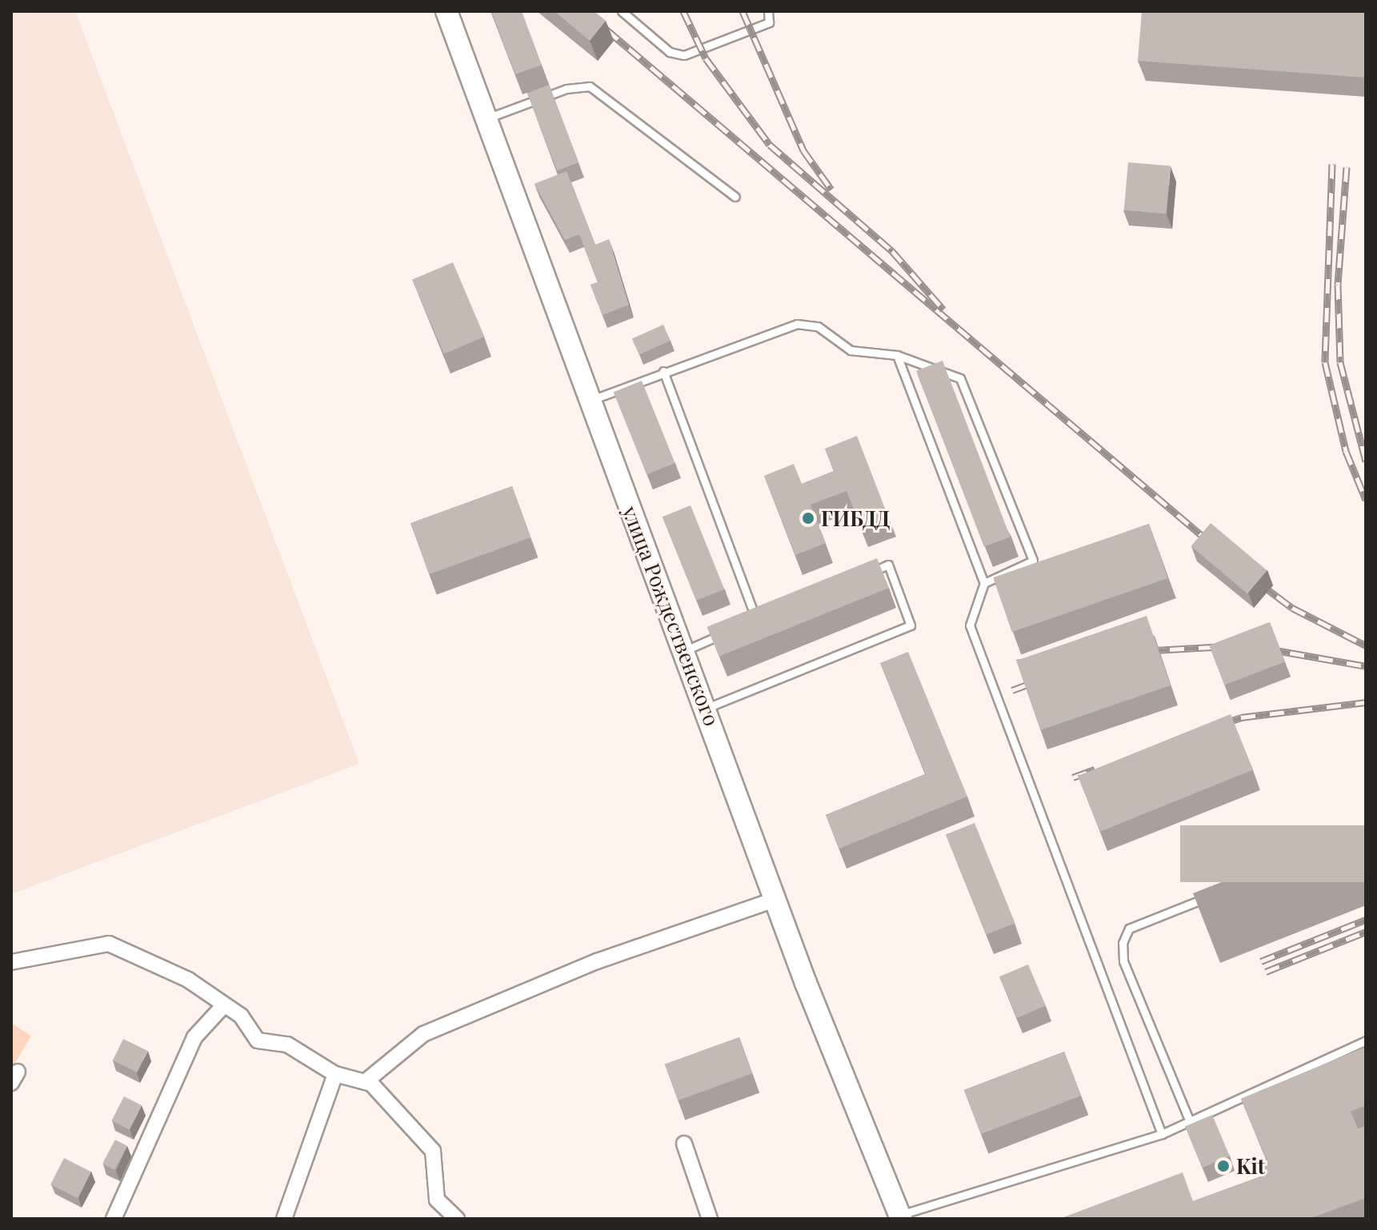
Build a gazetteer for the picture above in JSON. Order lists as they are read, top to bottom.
{
  "streets": {
    "main road": ["улица Рождественского"]
  },
  "places": ["ГИБДД", "Kit"]
}
